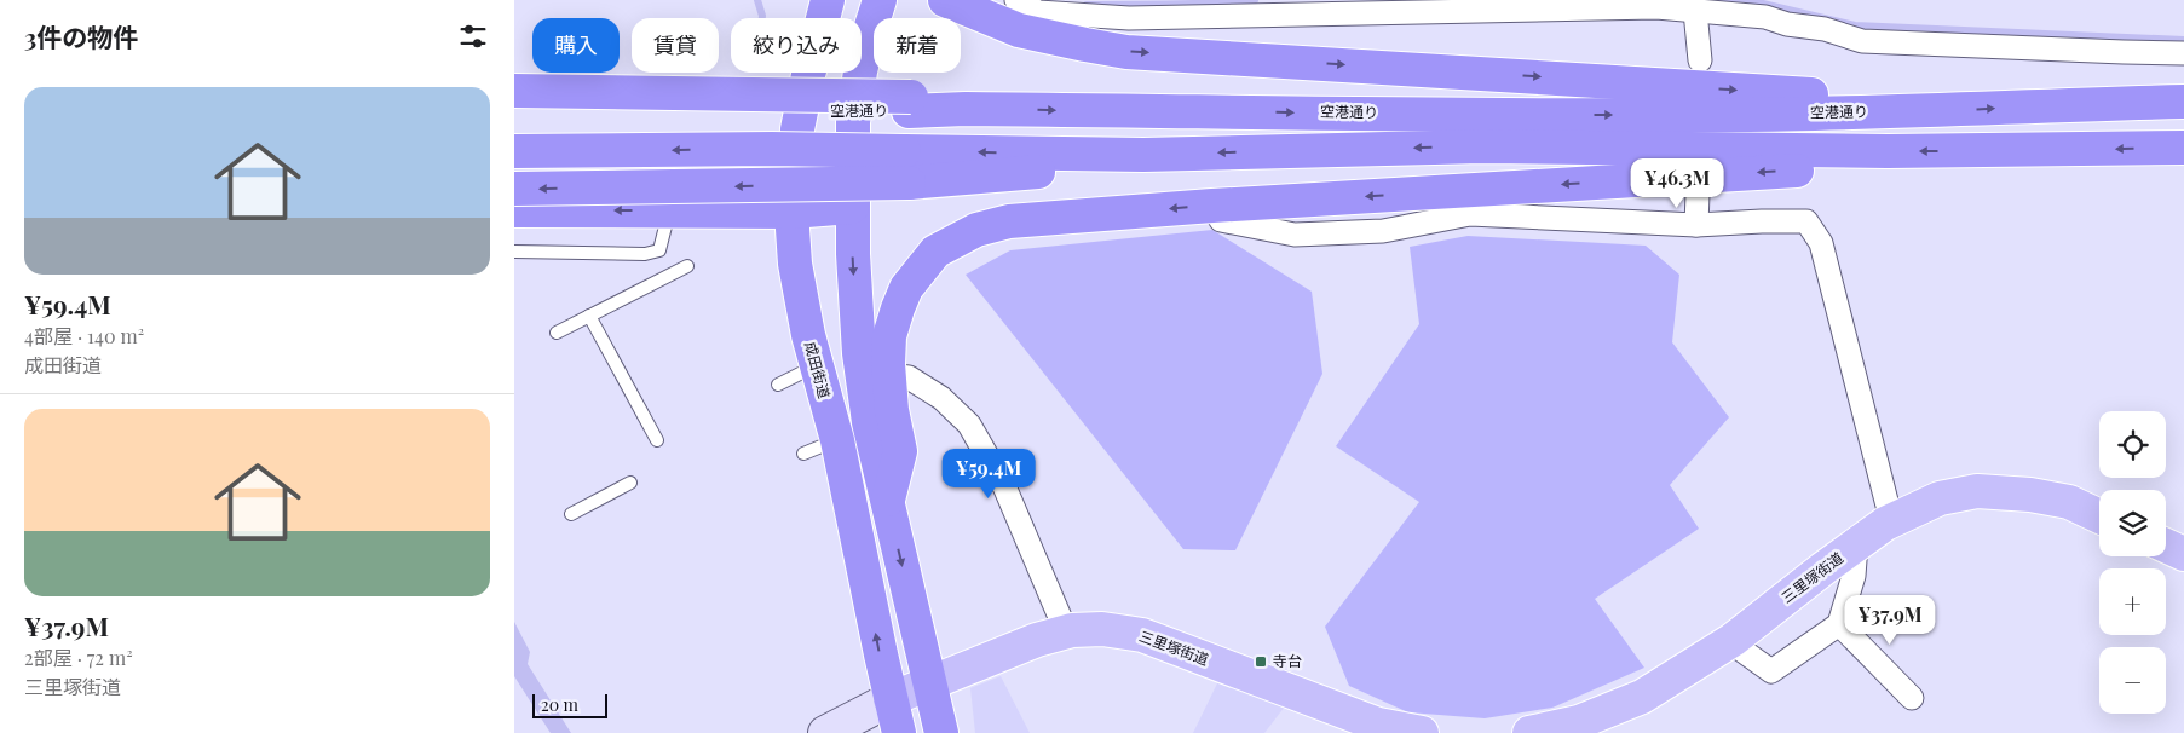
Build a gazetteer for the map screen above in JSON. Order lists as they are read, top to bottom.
{
  "streets": {
    "highway": ["空港通り", "成田街道"],
    "main road": ["三里塚街道"]
  },
  "crossings": [
    ["成田街道", "三里塚街道"]
  ],
  "places": {
    "transit": ["寺台"]
  },
  "scale_bar": "20 m",
  "page": {
    "heading": "3件の物件",
    "chip": [
      "購入",
      "賃貸",
      "絞り込み",
      "新着"
    ],
    "list": [
      {
        "name": "¥59.4M",
        "note": "4部屋 · 140 m² · 成田街道"
      },
      {
        "name": "¥37.9M",
        "note": "2部屋 · 72 m² · 三里塚街道"
      }
    ],
    "price": ["¥46.3M", "¥59.4M", "¥37.9M"],
    "map_buttons": ["+", "−"],
    "scale": "20 m"
  }
}
